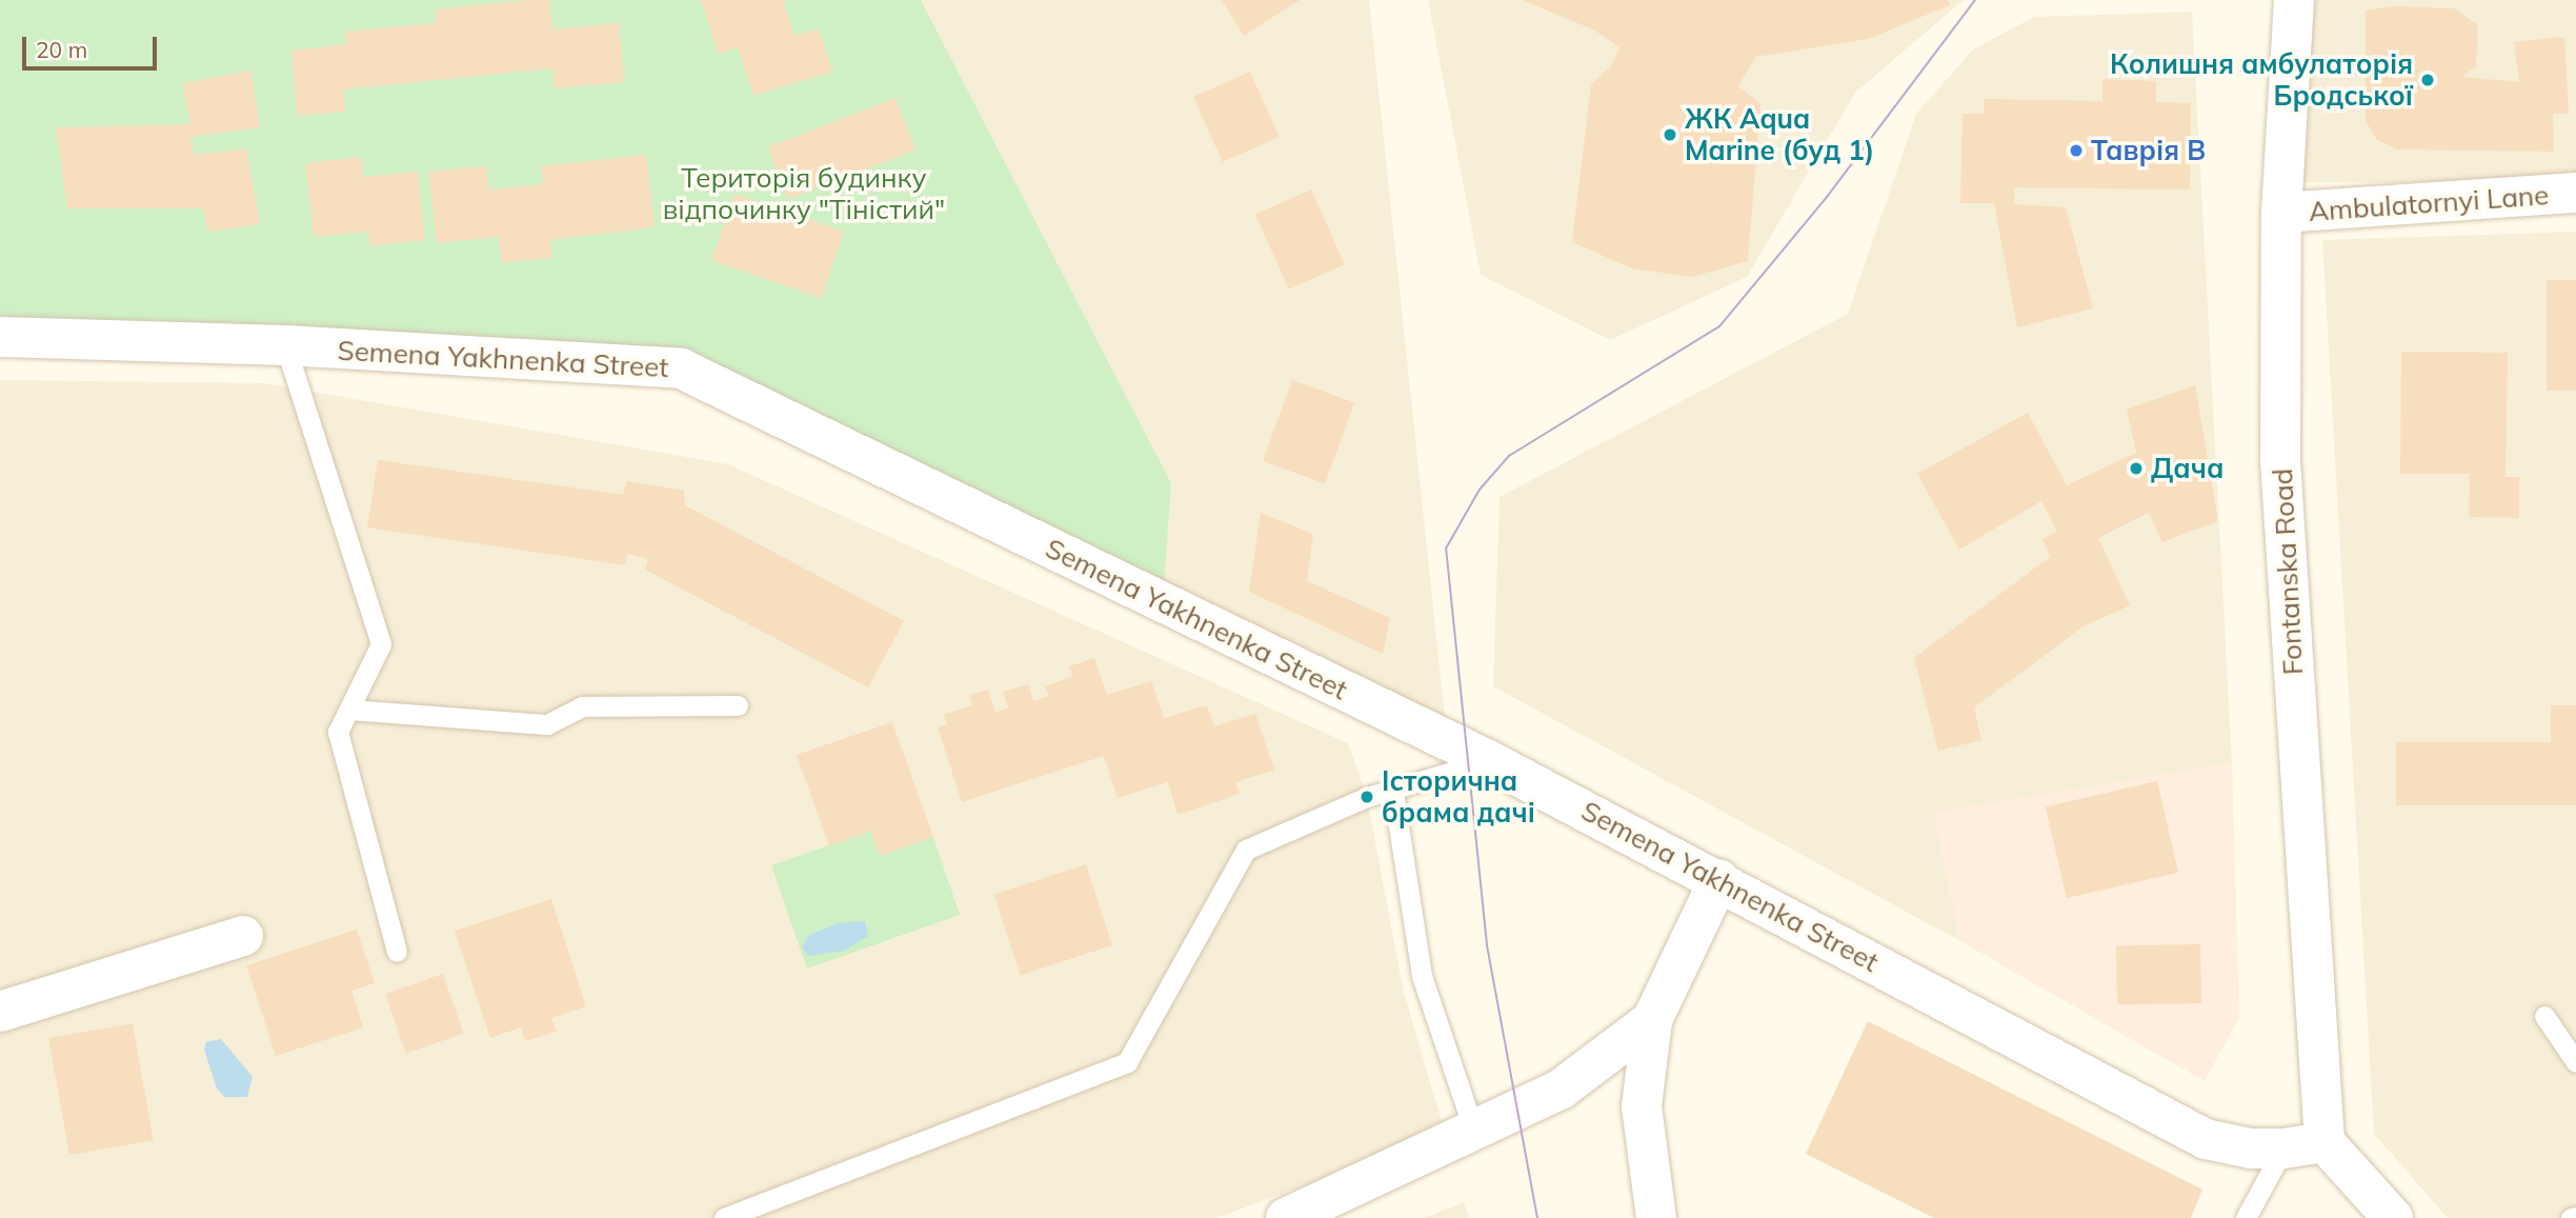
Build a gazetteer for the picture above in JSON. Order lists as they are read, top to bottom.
{
  "streets": {
    "street": ["Ambulatornyi Lane", "Semena Yakhnenka Street", "Fontanska Road"]
  },
  "crossings": [
    ["Ambulatornyi Lane", "Fontanska Road"],
    ["Semena Yakhnenka Street", "Fontanska Road"]
  ],
  "parks": ["Територія будинку відпочинку \"Тіністий\""],
  "places": [
    "Колишня амбулаторія Бродської",
    "ЖК Aqua Marine (буд 1)",
    "Таврія В",
    "Дача",
    "Історична брама дачі"
  ],
  "scale_bar": "20 m"
}
